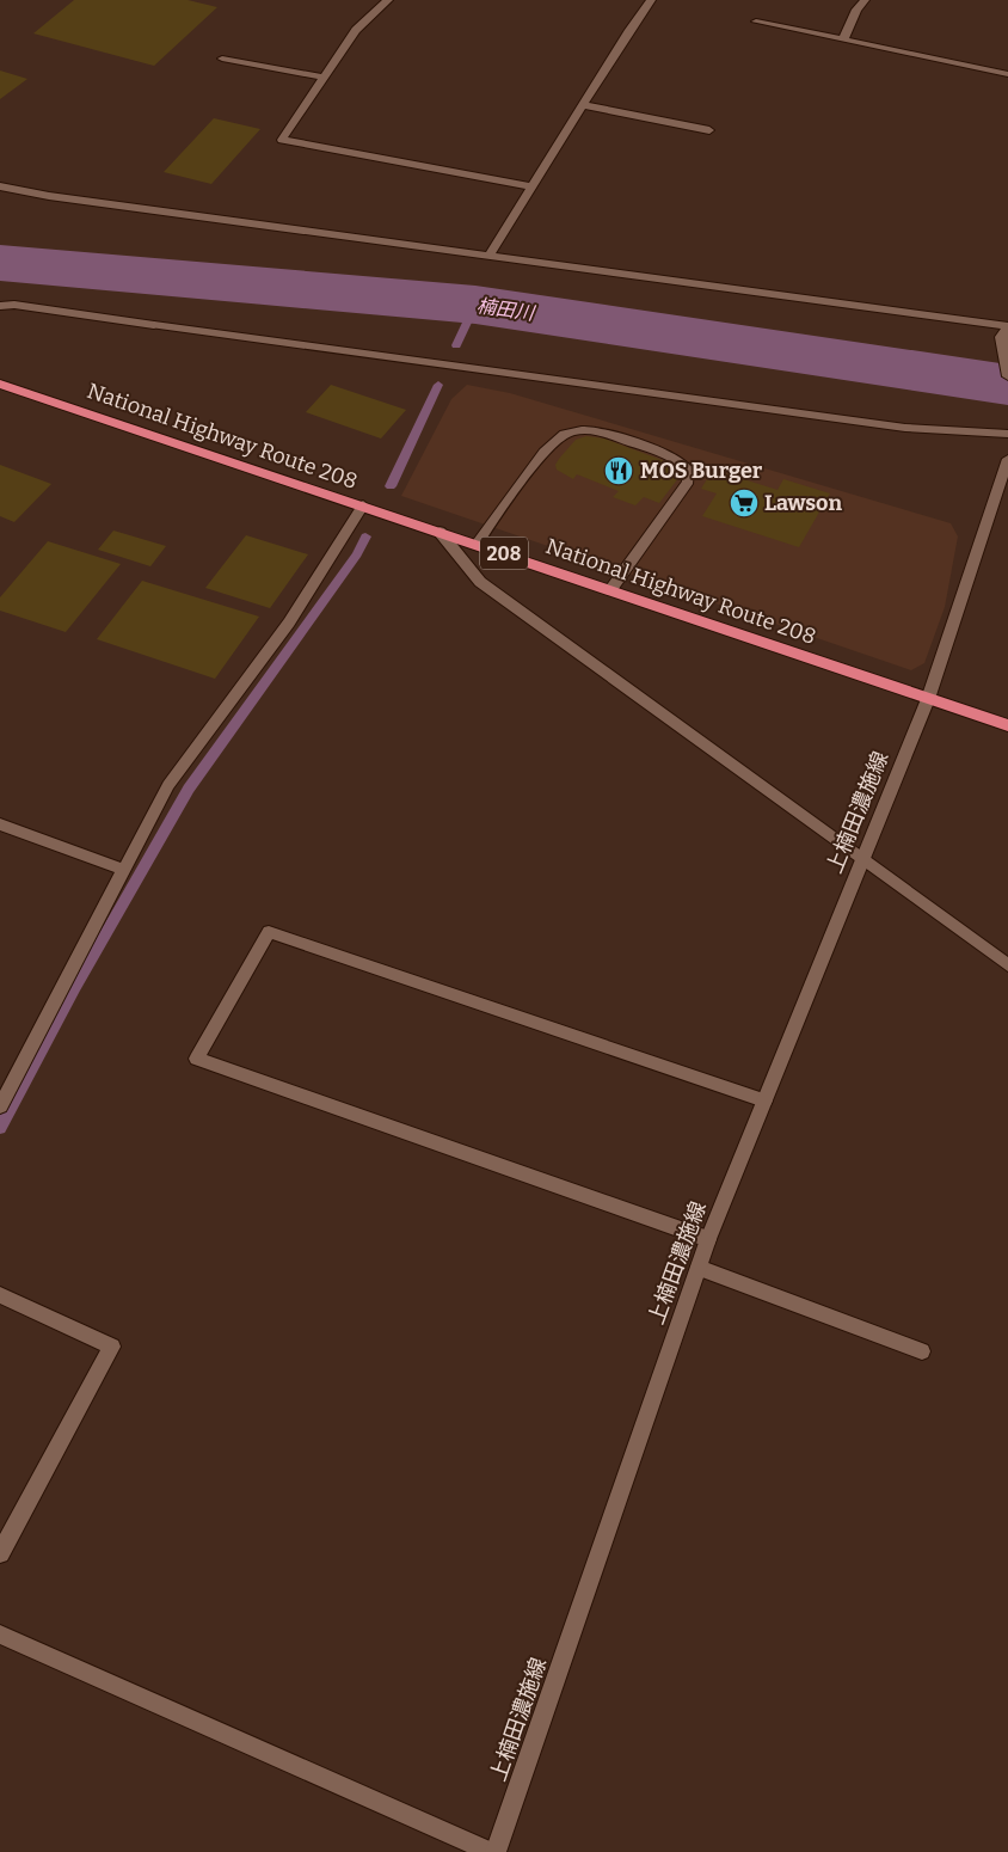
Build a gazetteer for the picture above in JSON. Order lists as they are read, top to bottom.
{
  "streets": {
    "highway": ["National Highway Route 208", "208"],
    "street": ["上楠田濃施線"]
  },
  "crossings": [
    ["National Highway Route 208", "上楠田濃施線"]
  ],
  "water": ["楠田川"],
  "places": {
    "restaurant": ["MOS Burger"],
    "supermarket": ["Lawson"]
  }
}
